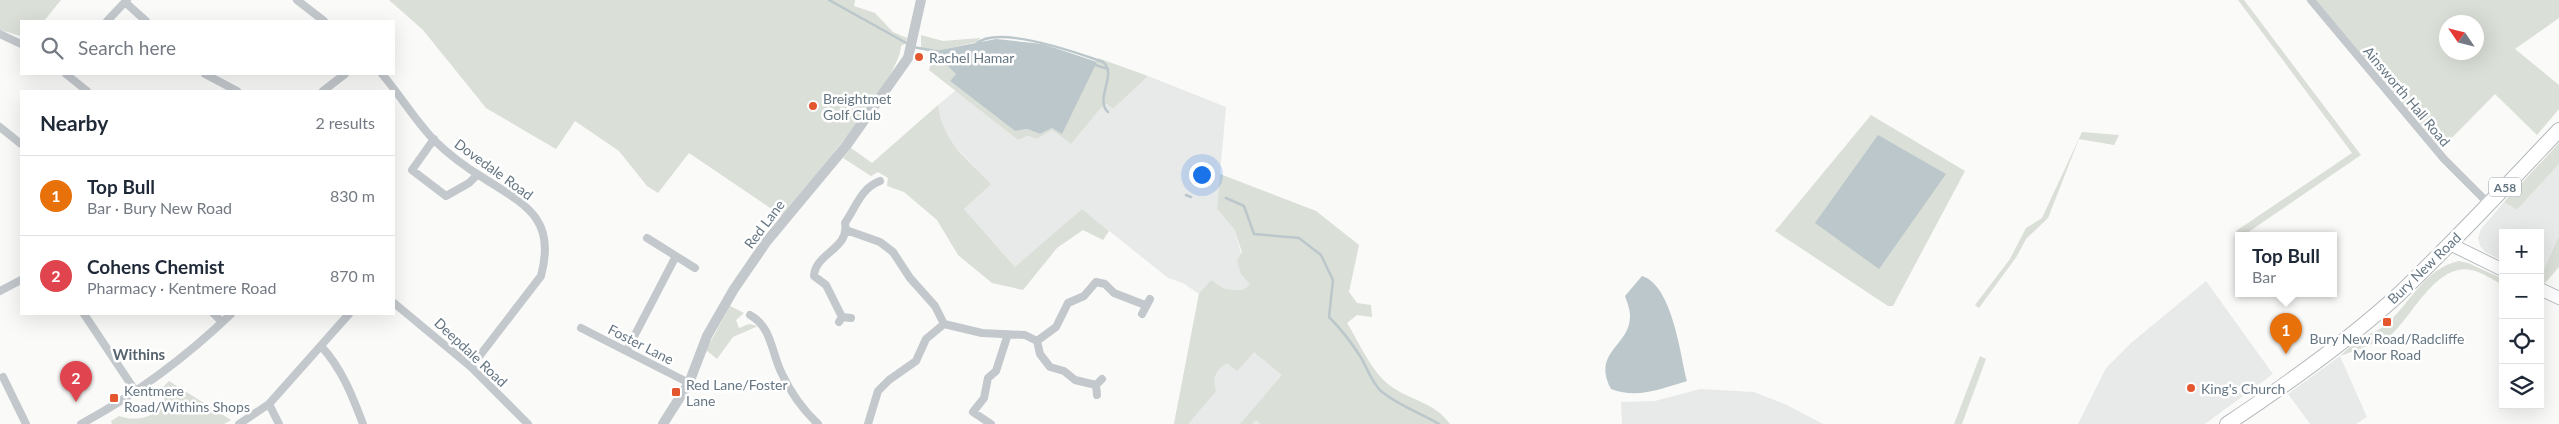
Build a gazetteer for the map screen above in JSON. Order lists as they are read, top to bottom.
{
  "streets": {
    "highway": ["A58", "Bury New Road"],
    "street": [
      "Ainsworth Hall Road",
      "Dovedale Road",
      "Red Lane",
      "Foster Lane",
      "Deepdale Road"
    ]
  },
  "crossings": [
    ["Ainsworth Hall Road", "Bury New Road"],
    ["Dovedale Road", "Deepdale Road"],
    ["Red Lane", "Foster Lane"]
  ],
  "districts": ["Withins"],
  "places": {
    "other": ["Rachel Hamar", "Breightmet Golf Club", "King's Church"],
    "transit": ["Bury New Road/Radcliffe Moor Road", "Red Lane/Foster Lane", "Kentmere Road/Withins Shops"]
  },
  "north": "top left",
  "page": {
    "search": "Search here",
    "heading": ["Nearby", "2 results"],
    "list": [
      {
        "mark": "1",
        "name": "Top Bull",
        "note": "Bar · Bury New Road",
        "value": "830 m"
      },
      {
        "mark": "2",
        "name": "Cohens Chemist",
        "note": "Pharmacy · Kentmere Road",
        "value": "870 m"
      }
    ],
    "map_buttons": ["+", "−"],
    "popup": ["Top Bull", "Bar"],
    "pins": ["1", "2"]
  }
}
